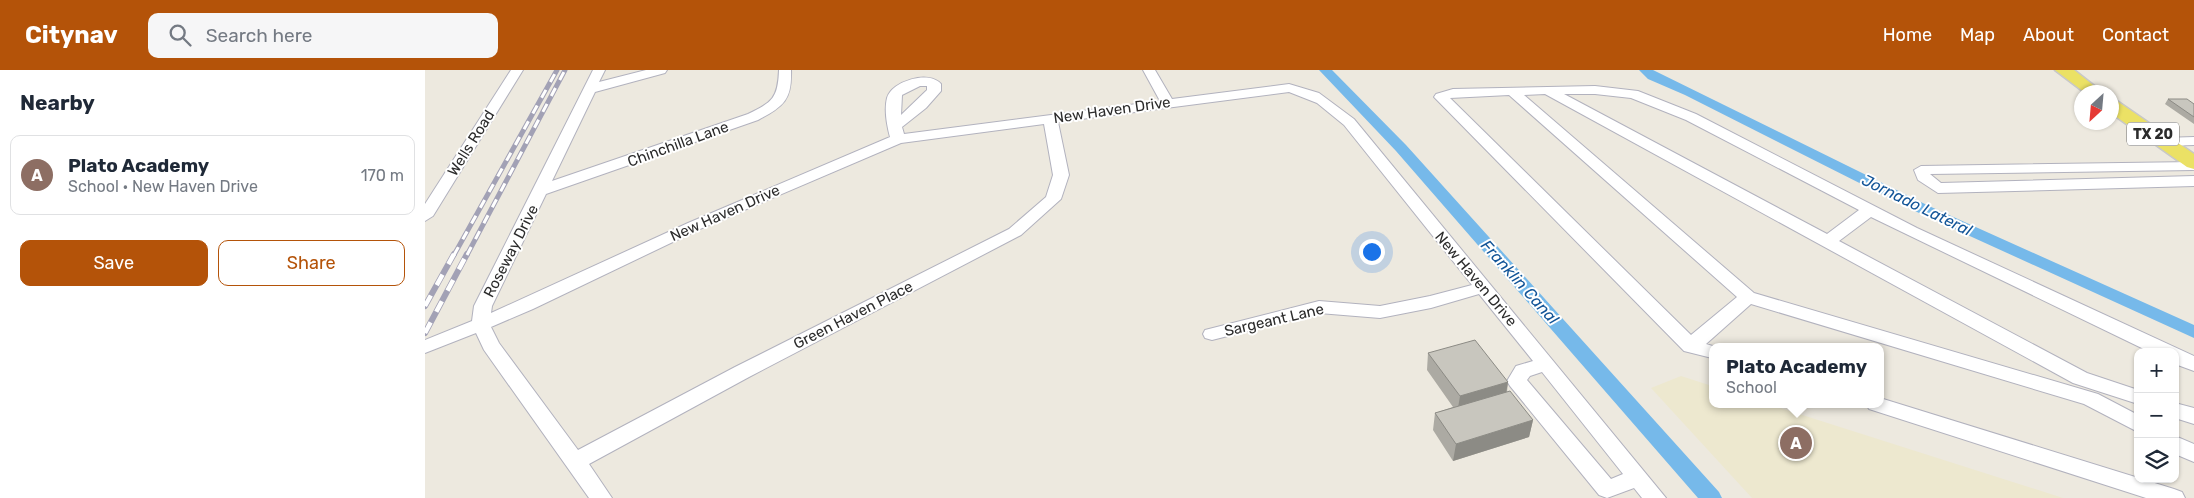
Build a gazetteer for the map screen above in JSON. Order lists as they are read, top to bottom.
{
  "streets": {
    "main road": ["TX 20"],
    "street": [
      "New Haven Drive",
      "Wells Road",
      "Chinchilla Lane",
      "Roseway Drive",
      "Green Haven Place",
      "Sargeant Lane"
    ]
  },
  "crossings": [
    ["New Haven Drive", "Roseway Drive"],
    ["New Haven Drive", "Green Haven Place"],
    ["New Haven Drive", "Sargeant Lane"],
    ["Chinchilla Lane", "Roseway Drive"]
  ],
  "water": ["Jornado Lateral", "Franklin Canal"],
  "north": "bottom left",
  "page": {
    "header": "Citynav",
    "search": "Search here",
    "nav": [
      "Home",
      "Map",
      "About",
      "Contact"
    ],
    "heading": "Nearby",
    "list": [
      {
        "mark": "A",
        "name": "Plato Academy",
        "note": "School · New Haven Drive",
        "value": "170 m"
      }
    ],
    "buttons": ["Save", "Share"],
    "popup": ["Plato Academy", "School"],
    "map_buttons": ["+", "−"],
    "pins": "A"
  }
}
